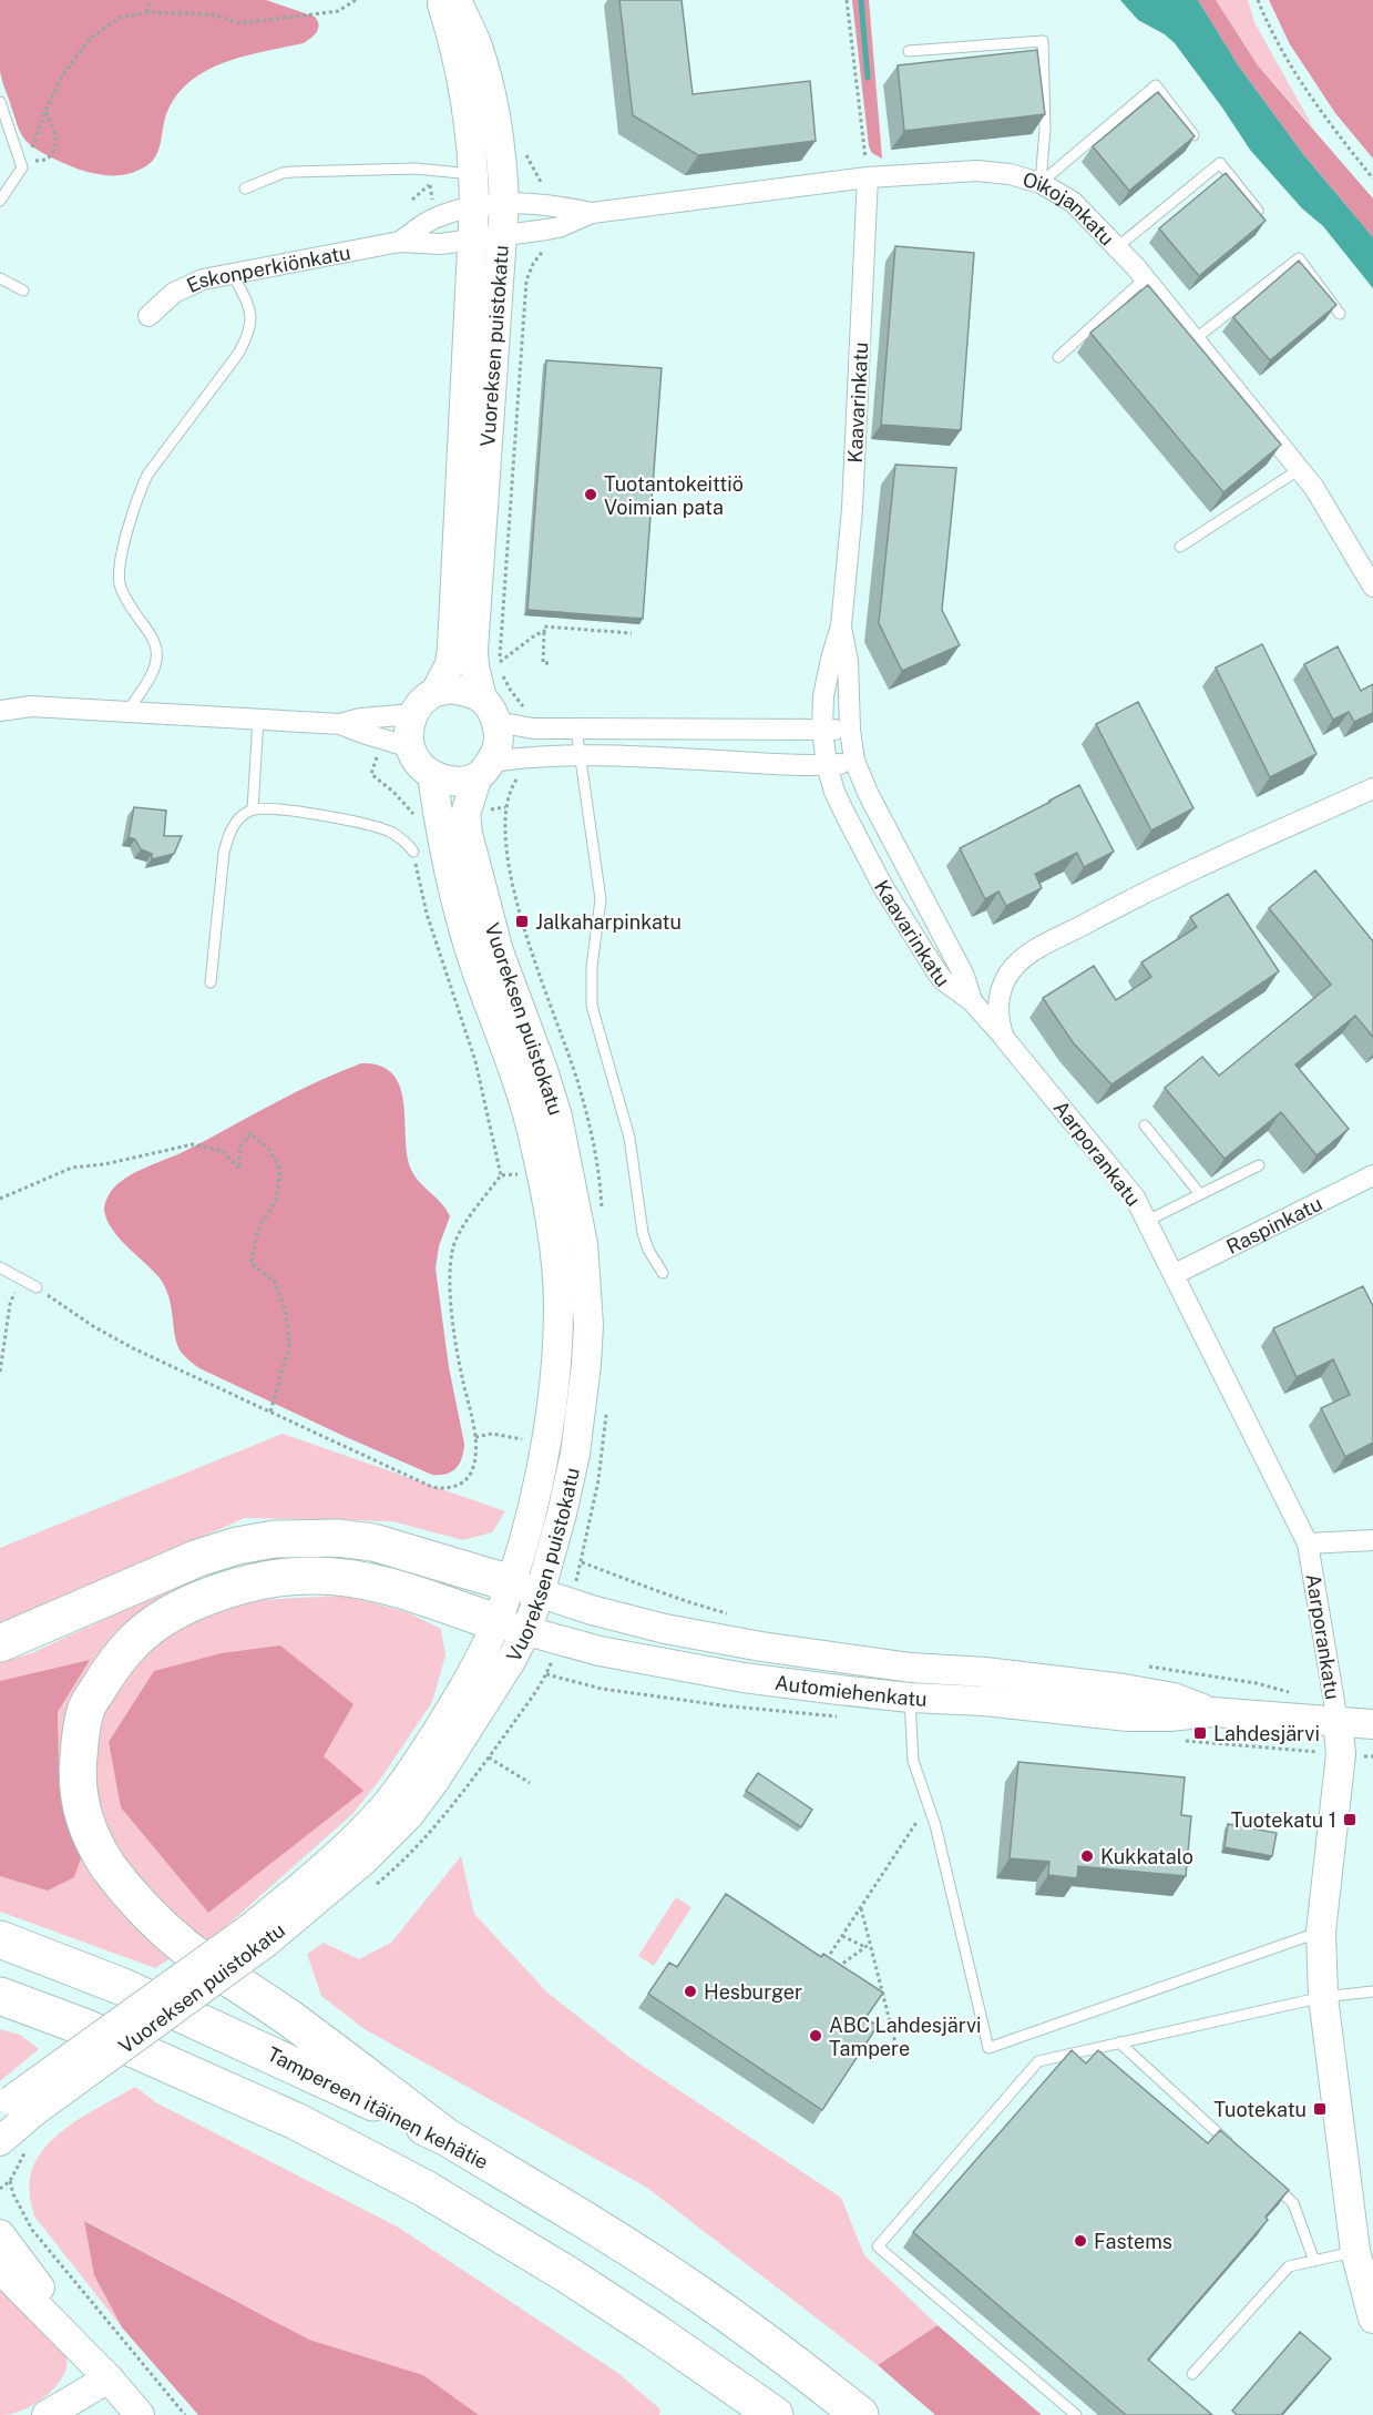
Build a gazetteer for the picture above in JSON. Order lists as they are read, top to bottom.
{
  "streets": {
    "highway": ["Tampereen itäinen kehätie"],
    "main road": ["Vuoreksen puistokatu", "Automiehenkatu"],
    "street": [
      "Oikojankatu",
      "Eskonperkiönkatu",
      "Kaavarinkatu",
      "Aarporankatu",
      "Raspinkatu"
    ]
  },
  "crossings": [
    ["Oikojankatu", "Eskonperkiönkatu"],
    ["Oikojankatu", "Vuoreksen puistokatu"],
    ["Oikojankatu", "Kaavarinkatu"],
    ["Eskonperkiönkatu", "Vuoreksen puistokatu"],
    ["Vuoreksen puistokatu", "Automiehenkatu"],
    ["Kaavarinkatu", "Aarporankatu"],
    ["Aarporankatu", "Raspinkatu"],
    ["Aarporankatu", "Automiehenkatu"]
  ],
  "places": {
    "other": [
      "Tuotantokeittiö Voimian pata",
      "Kukkatalo",
      "Hesburger",
      "ABC Lahdesjärvi Tampere",
      "Fastems"
    ],
    "transit": [
      "Jalkaharpinkatu",
      "Lahdesjärvi",
      "Tuotekatu 1",
      "Tuotekatu"
    ]
  }
}
